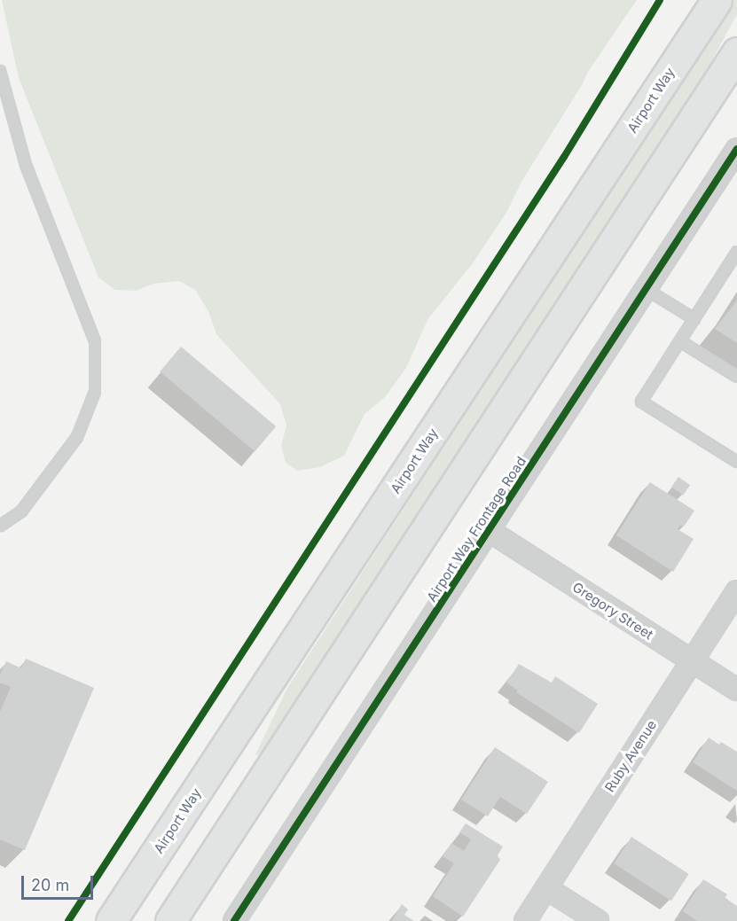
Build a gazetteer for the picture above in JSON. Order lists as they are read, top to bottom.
{
  "streets": {
    "main road": ["Airport Way"],
    "street": ["Airport Way Frontage Road", "Gregory Street", "Ruby Avenue"]
  },
  "crossings": [
    ["Airport Way Frontage Road", "Gregory Street"],
    ["Gregory Street", "Ruby Avenue"]
  ],
  "scale_bar": "20 m"
}
